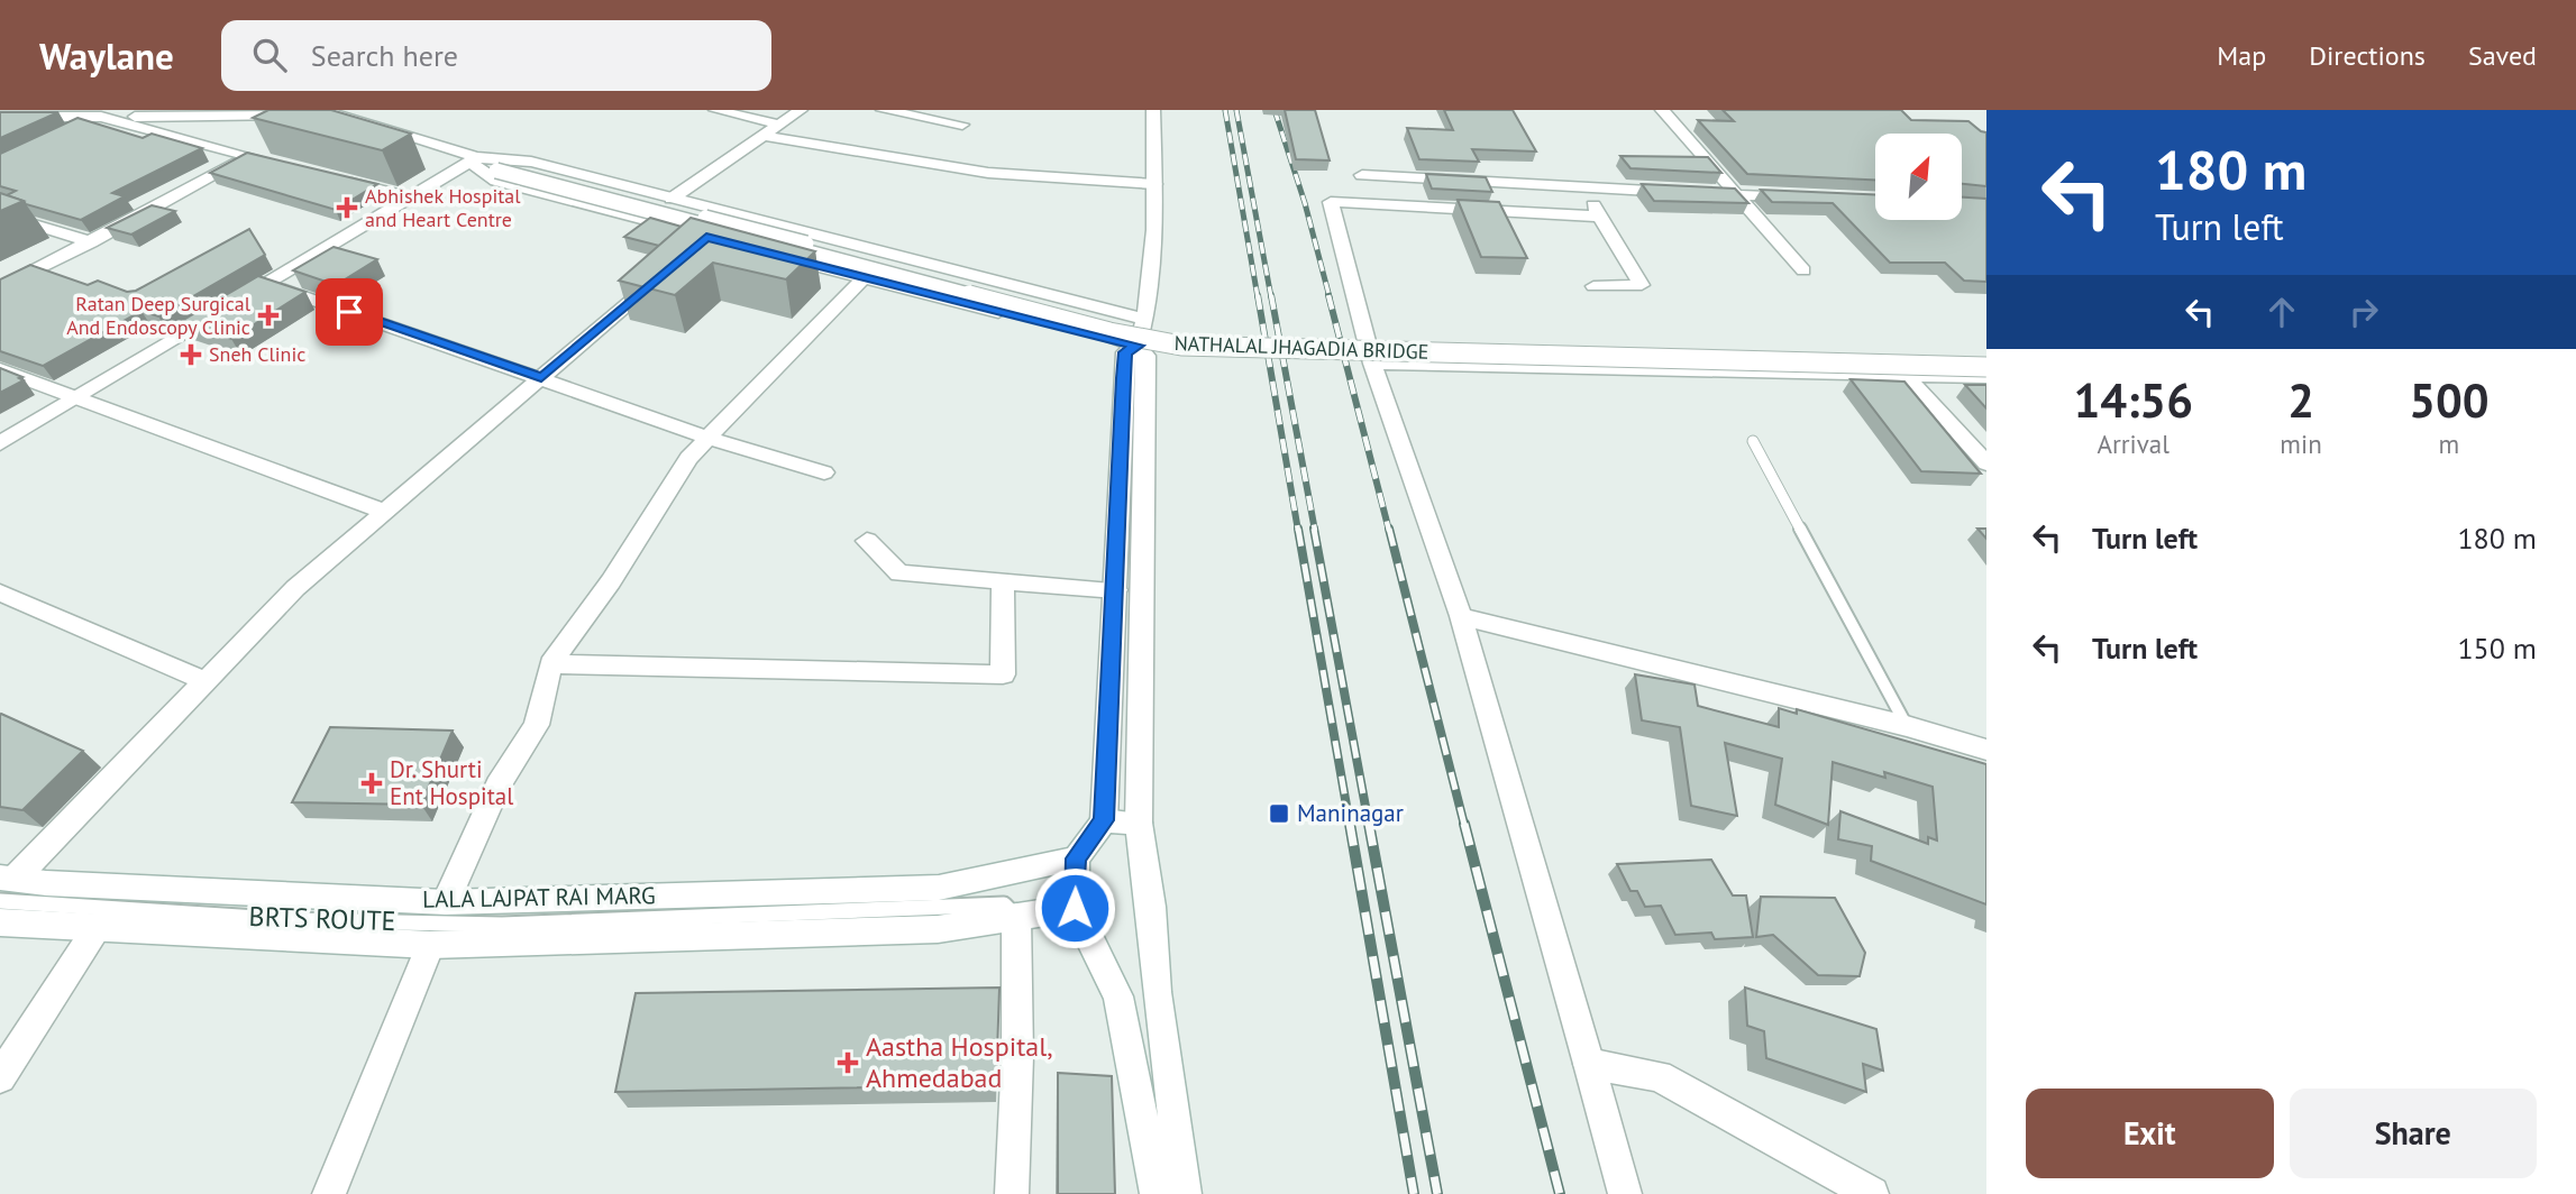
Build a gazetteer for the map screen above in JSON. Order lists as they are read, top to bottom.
{
  "streets": {
    "street": ["NATHALAL JHAGADIA BRIDGE", "LALA LAJPAT RAI MARG"],
    "lane": ["BRTS ROUTE"]
  },
  "crossings": [
    ["LALA LAJPAT RAI MARG", "BRTS ROUTE"]
  ],
  "places": {
    "health": [
      "Abhishek Hospital and Heart Centre",
      "Ratan Deep Surgical And Endoscopy Clinic",
      "Sneh Clinic",
      "Dr. Shurti Ent Hospital",
      "Aastha Hospital, Ahmedabad"
    ],
    "transit": ["Maninagar"]
  },
  "north": "top right",
  "page": {
    "header": "Waylane",
    "search": "Search here",
    "nav": ["Map", "Directions", "Saved"],
    "turn": ["180 m", "Turn left"],
    "eta": [
      "14:56",
      "Arrival",
      "2",
      "min",
      "500",
      "m"
    ],
    "list": [
      {
        "name": "Turn left",
        "value": "180 m"
      },
      {
        "name": "Turn left",
        "value": "150 m"
      }
    ],
    "buttons": ["Exit", "Share"]
  }
}
